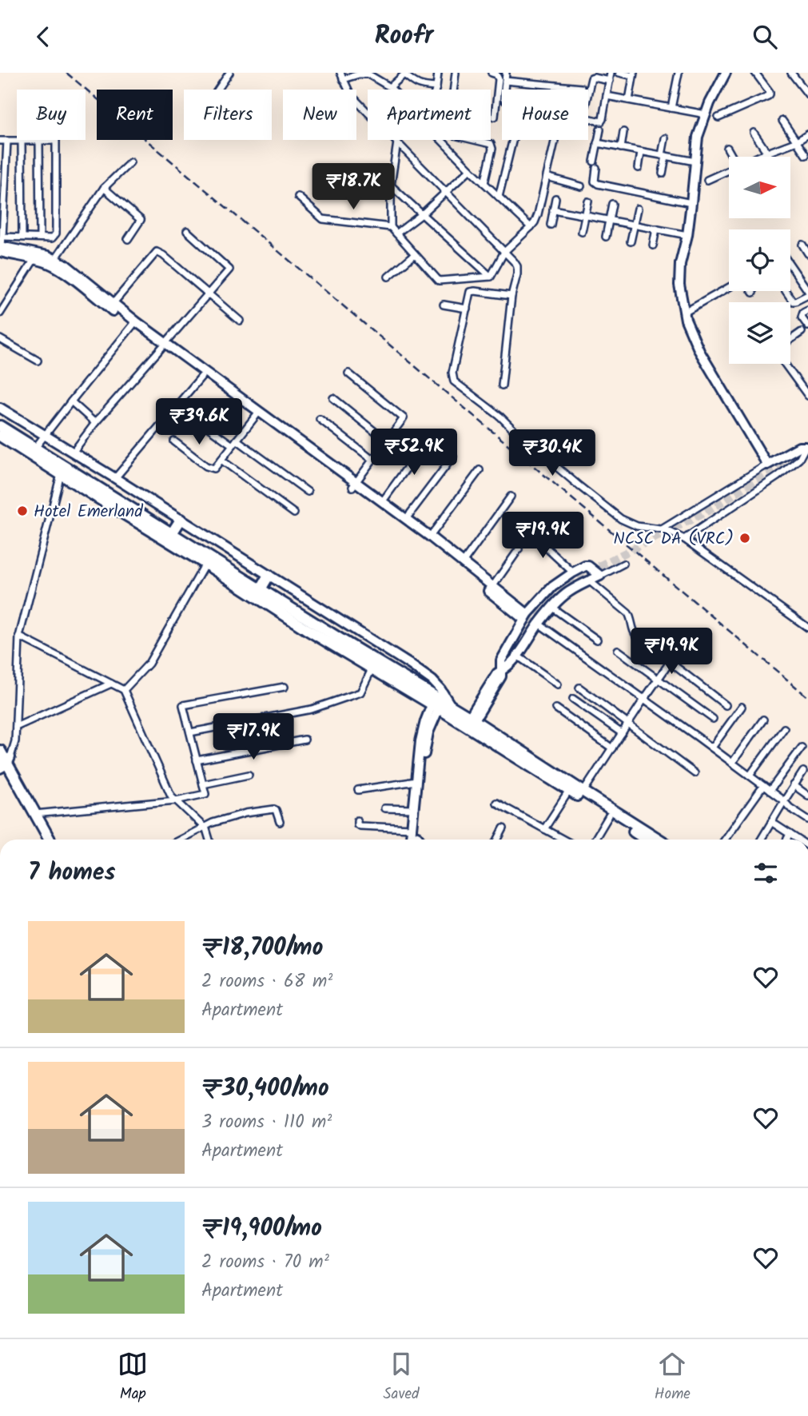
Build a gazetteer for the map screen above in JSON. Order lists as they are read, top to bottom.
{
  "places": ["Hotel Emerland", "NCSC DA (VRC)"],
  "north": "right",
  "page": {
    "header": "Roofr",
    "chip": [
      "Buy",
      "Rent",
      "Filters",
      "New",
      "Apartment",
      "House"
    ],
    "price": [
      "₹18.7K",
      "₹39.6K",
      "₹52.9K",
      "₹30.4K",
      "₹19.9K",
      "₹19.9K",
      "₹17.9K"
    ],
    "heading": "7 homes",
    "list": [
      {
        "name": "₹18,700/mo",
        "note": "2 rooms · 68 m² · Apartment"
      },
      {
        "name": "₹30,400/mo",
        "note": "3 rooms · 110 m² · Apartment"
      },
      {
        "name": "₹19,900/mo",
        "note": "2 rooms · 70 m² · Apartment"
      }
    ],
    "tabs": ["Map", "Saved", "Home"]
  }
}
